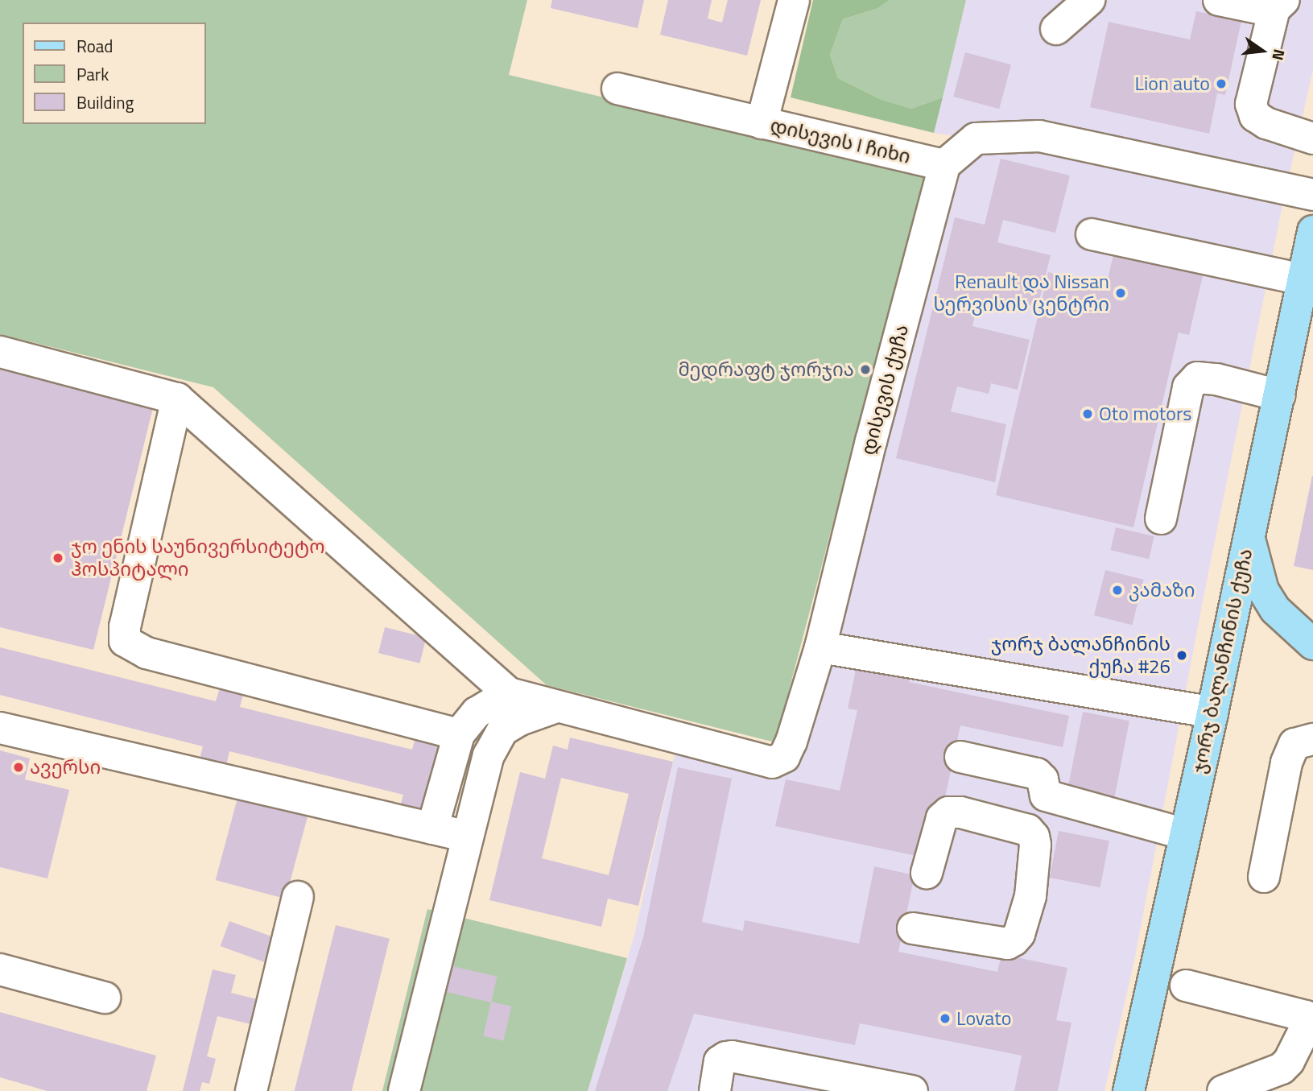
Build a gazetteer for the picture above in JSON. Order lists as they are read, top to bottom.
{
  "streets": {
    "main road": ["ჯორჯ ბალანჩინის ქუჩა"],
    "street": ["დისევის I ჩიხი", "დისევის ქუჩა"]
  },
  "crossings": [
    ["დისევის I ჩიხი", "დისევის ქუჩა"]
  ],
  "places": [
    "Lion auto",
    "Renault და Nissan სერვისის ცენტრი",
    "მედრაფტ ჯორჯია",
    "Oto motors",
    "ჯო ენის საუნივერსიტეტო ჰოსპიტალი",
    "კამაზი",
    "ჯორჯ ბალანჩინის ქუჩა #26",
    "ავერსი",
    "Lovato"
  ],
  "legend": ["Road", "Park", "Building"],
  "north": "right"
}
